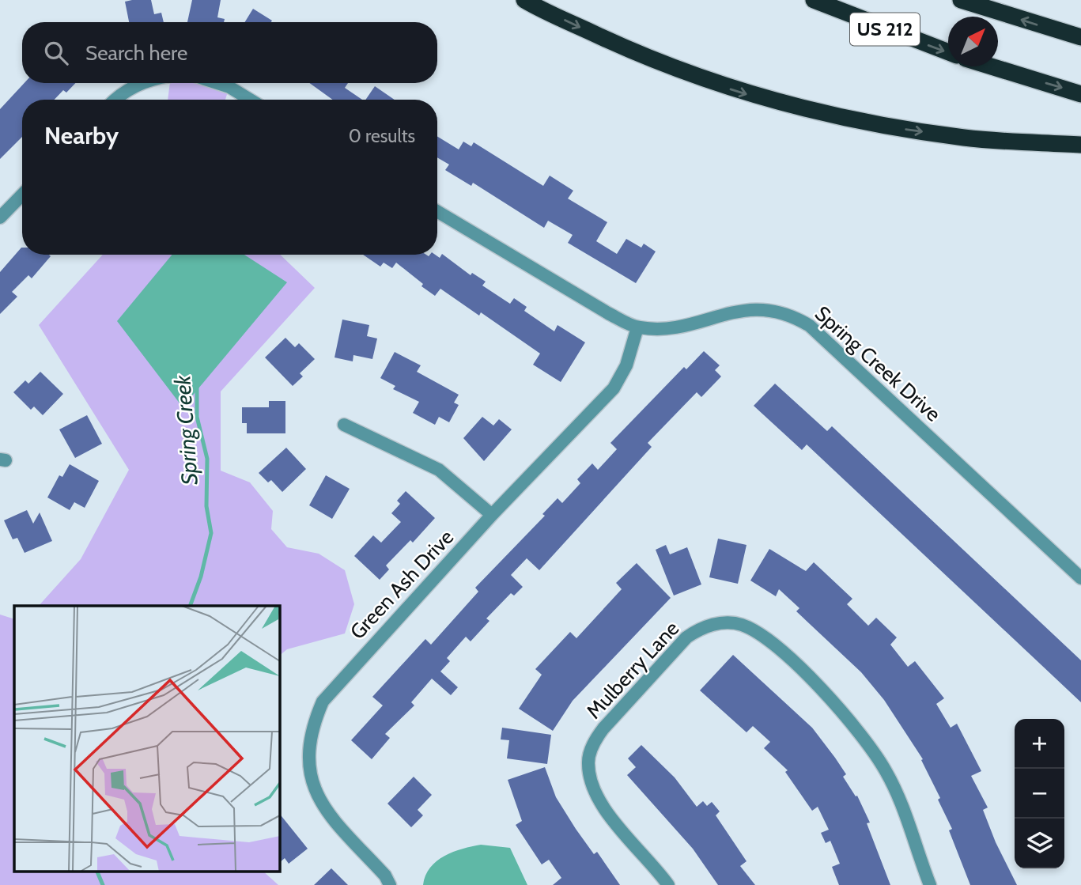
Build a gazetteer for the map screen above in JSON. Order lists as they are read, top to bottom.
{
  "streets": {
    "highway": ["US 212"],
    "street": ["Spring Creek Drive", "Green Ash Drive", "Mulberry Lane"]
  },
  "crossings": [
    ["Spring Creek Drive", "Green Ash Drive"]
  ],
  "water": ["Spring Creek"],
  "north": "top right",
  "page": {
    "search": "Search here",
    "heading": ["Nearby", "0 results"],
    "map_buttons": ["+", "−"]
  }
}
